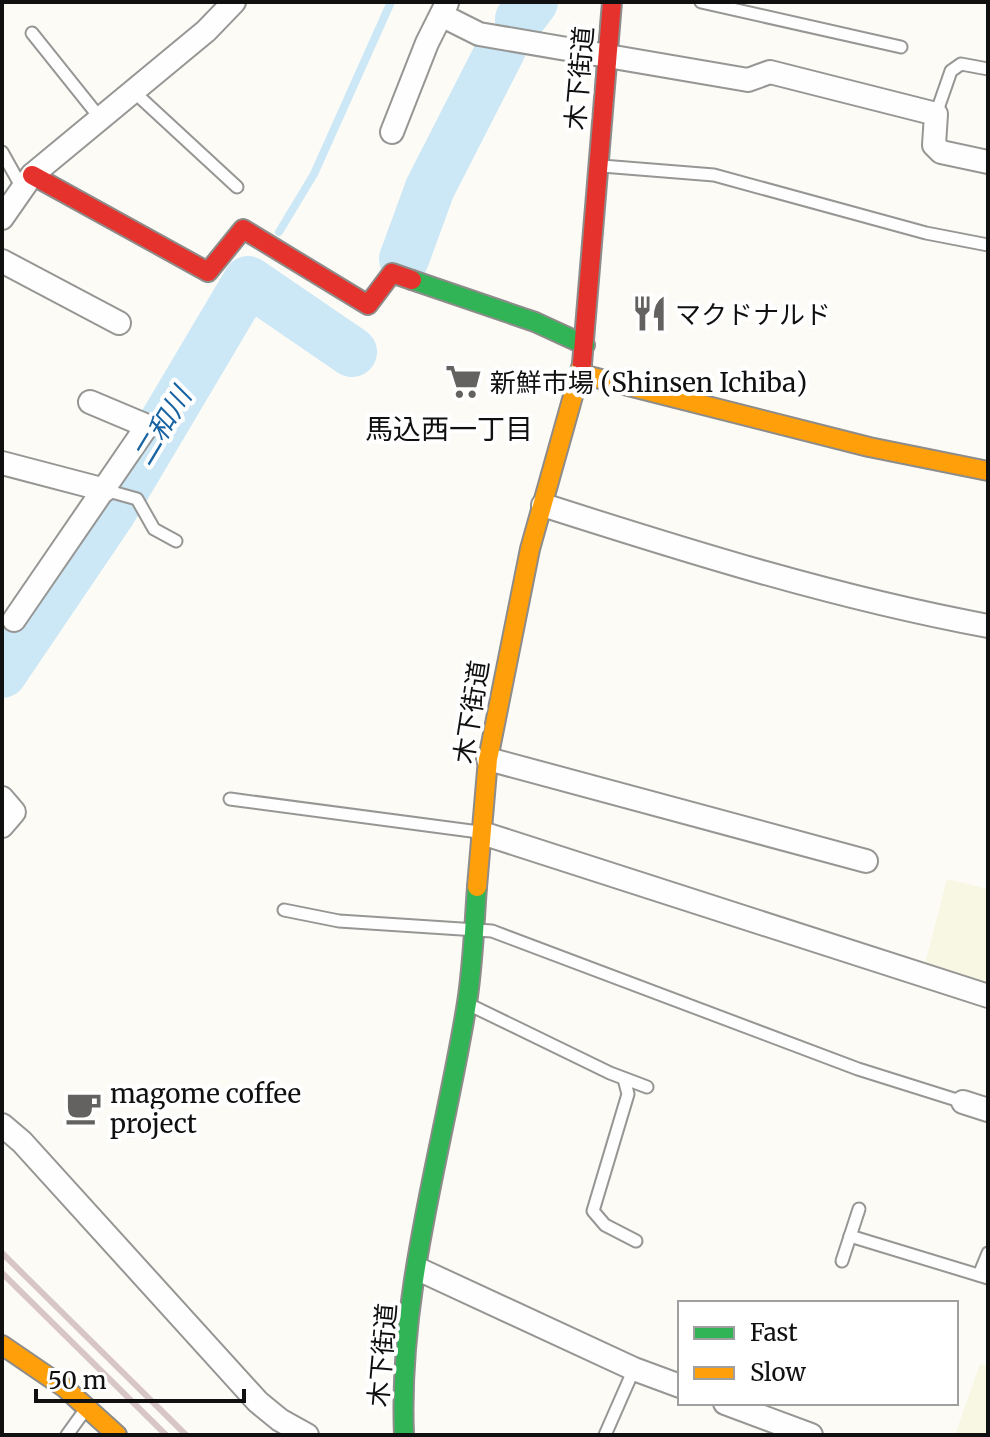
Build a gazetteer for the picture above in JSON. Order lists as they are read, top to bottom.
{
  "streets": {
    "main road": ["木下街道"]
  },
  "districts": ["馬込西一丁目"],
  "water": ["二和川"],
  "places": {
    "restaurant": ["マクドナルド"],
    "supermarket": ["新鮮市場 (Shinsen Ichiba)"],
    "cafe": ["magome coffee project"]
  },
  "legend": ["Fast", "Slow"],
  "scale_bar": "50 m"
}
